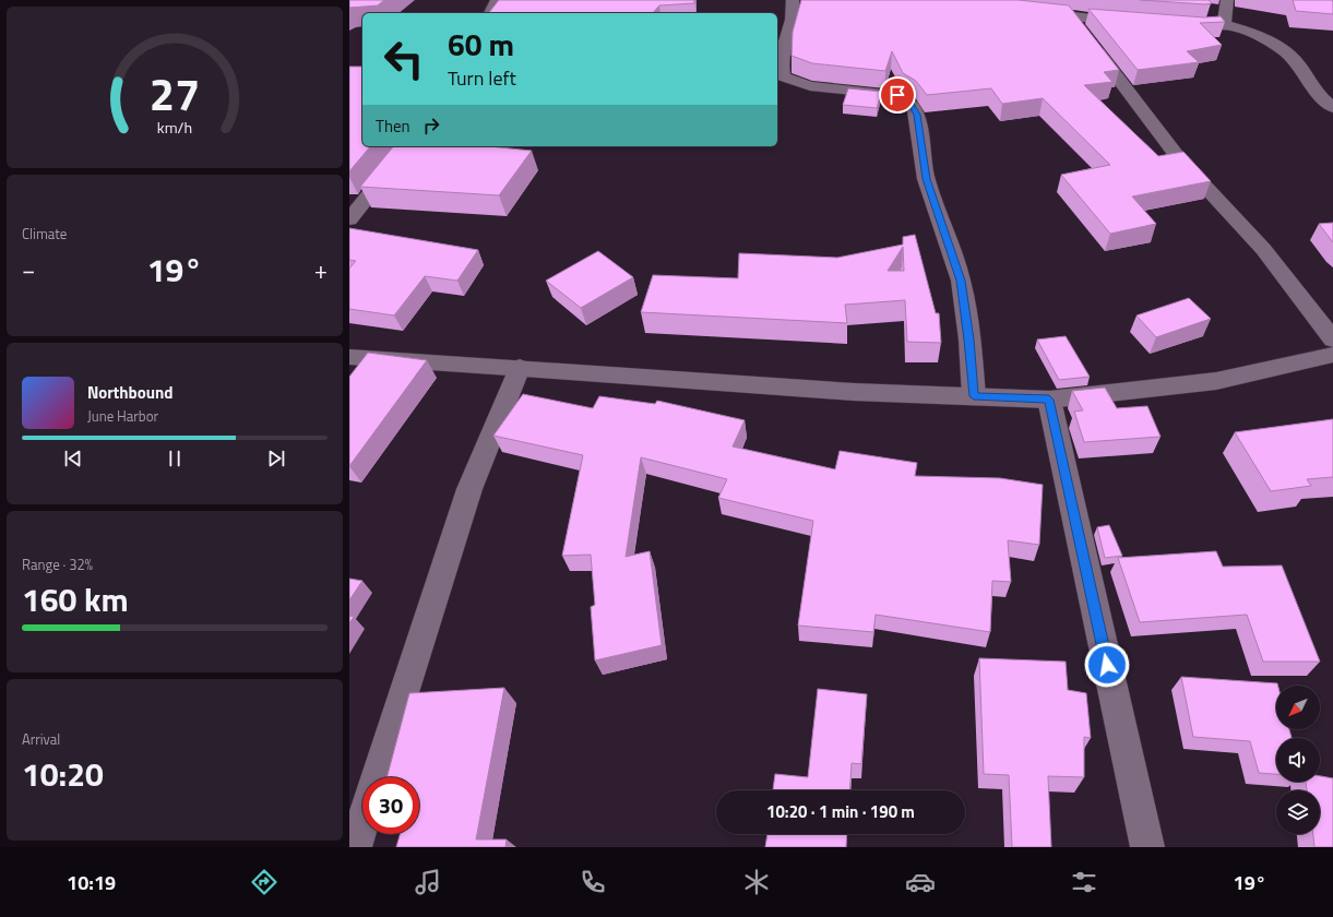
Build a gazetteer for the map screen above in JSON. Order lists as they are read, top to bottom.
{
  "north": "bottom left",
  "page": {
    "turn": ["60 m", "Turn left"],
    "then": "Then",
    "tile": [
      "Climate",
      ["Range · 32%", "160 km"],
      ["Arrival", "10:20"]
    ],
    "heat": ["−", "19°", "+"],
    "song": ["Northbound", "June Harbor"],
    "limit": "30",
    "trip": "10:20 · 1 min · 190 m",
    "tabs": ["10:19", "19°"],
    "gauge": ["27", "km/h"]
  }
}
